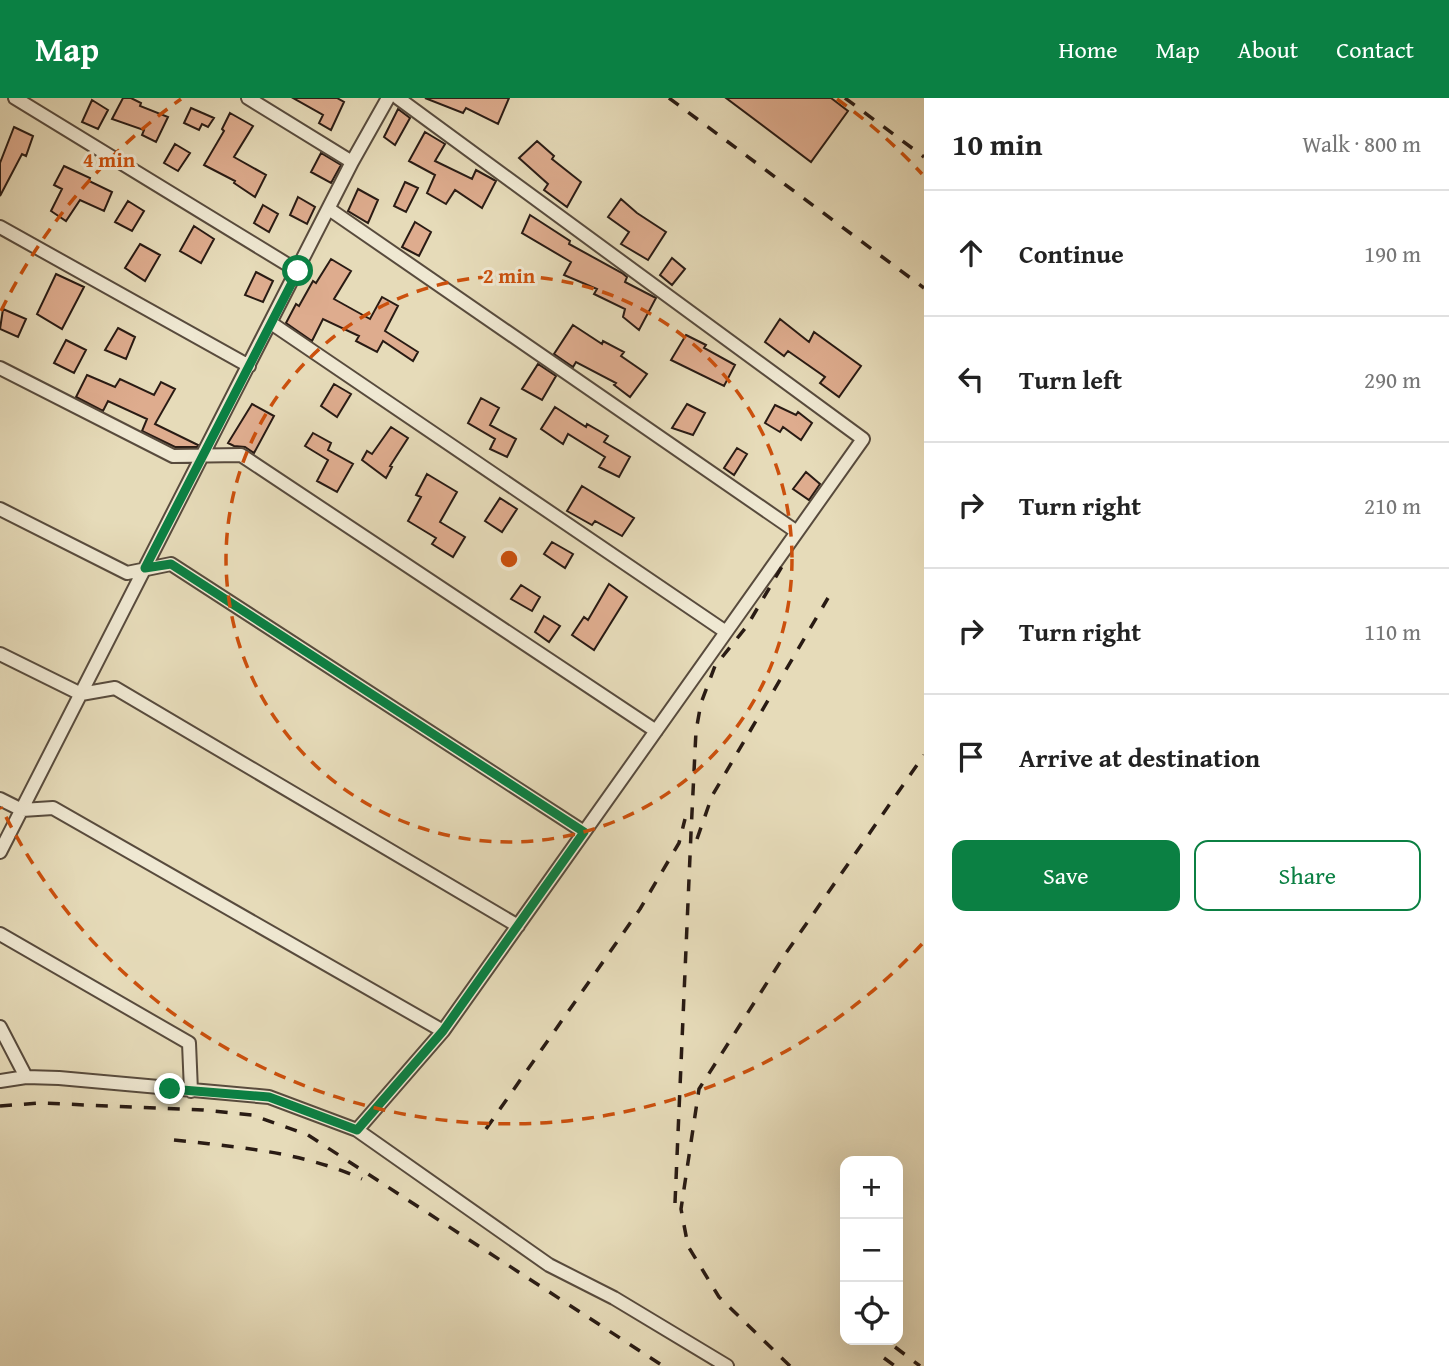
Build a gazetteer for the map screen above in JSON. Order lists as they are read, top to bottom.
{
  "page": {
    "header": "Map",
    "nav": [
      "Home",
      "Map",
      "About",
      "Contact"
    ],
    "heading": ["10 min", "Walk · 800 m"],
    "list": [
      ["Continue", "190 m"],
      ["Turn left", "290 m"],
      ["Turn right", "210 m"],
      ["Turn right", "110 m"],
      "Arrive at destination"
    ],
    "buttons": ["Save", "Share"],
    "map_buttons": ["+", "−"]
  },
  "rings": ["4 min", "2 min"]
}
